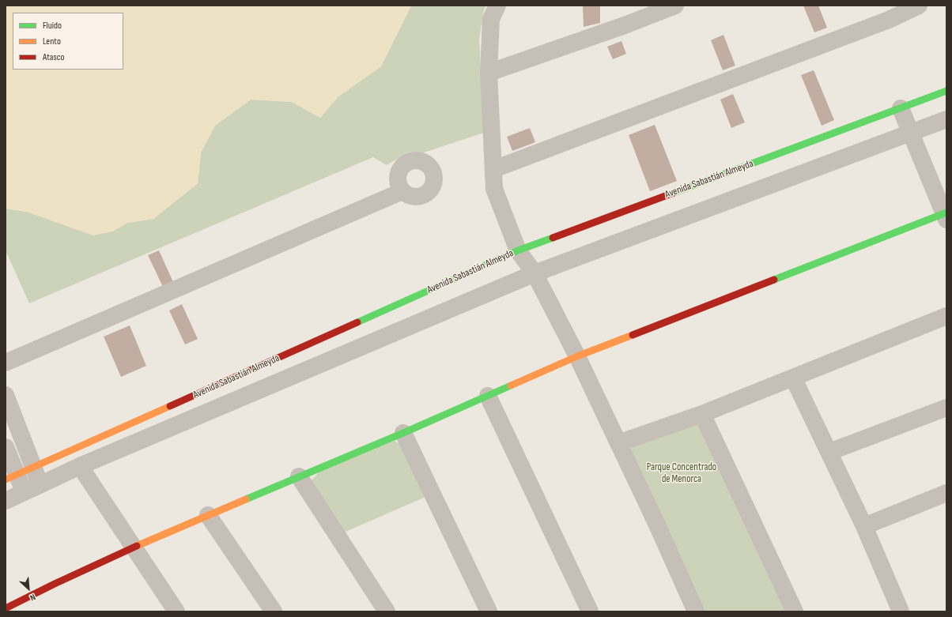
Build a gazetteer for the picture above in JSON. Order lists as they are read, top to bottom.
{
  "streets": {
    "street": ["Avenida Sabastián Almeyda"]
  },
  "parks": ["Parque Concentrado de Menorca"],
  "legend": ["Fluido", "Lento", "Atasco"],
  "north": "bottom right"
}
